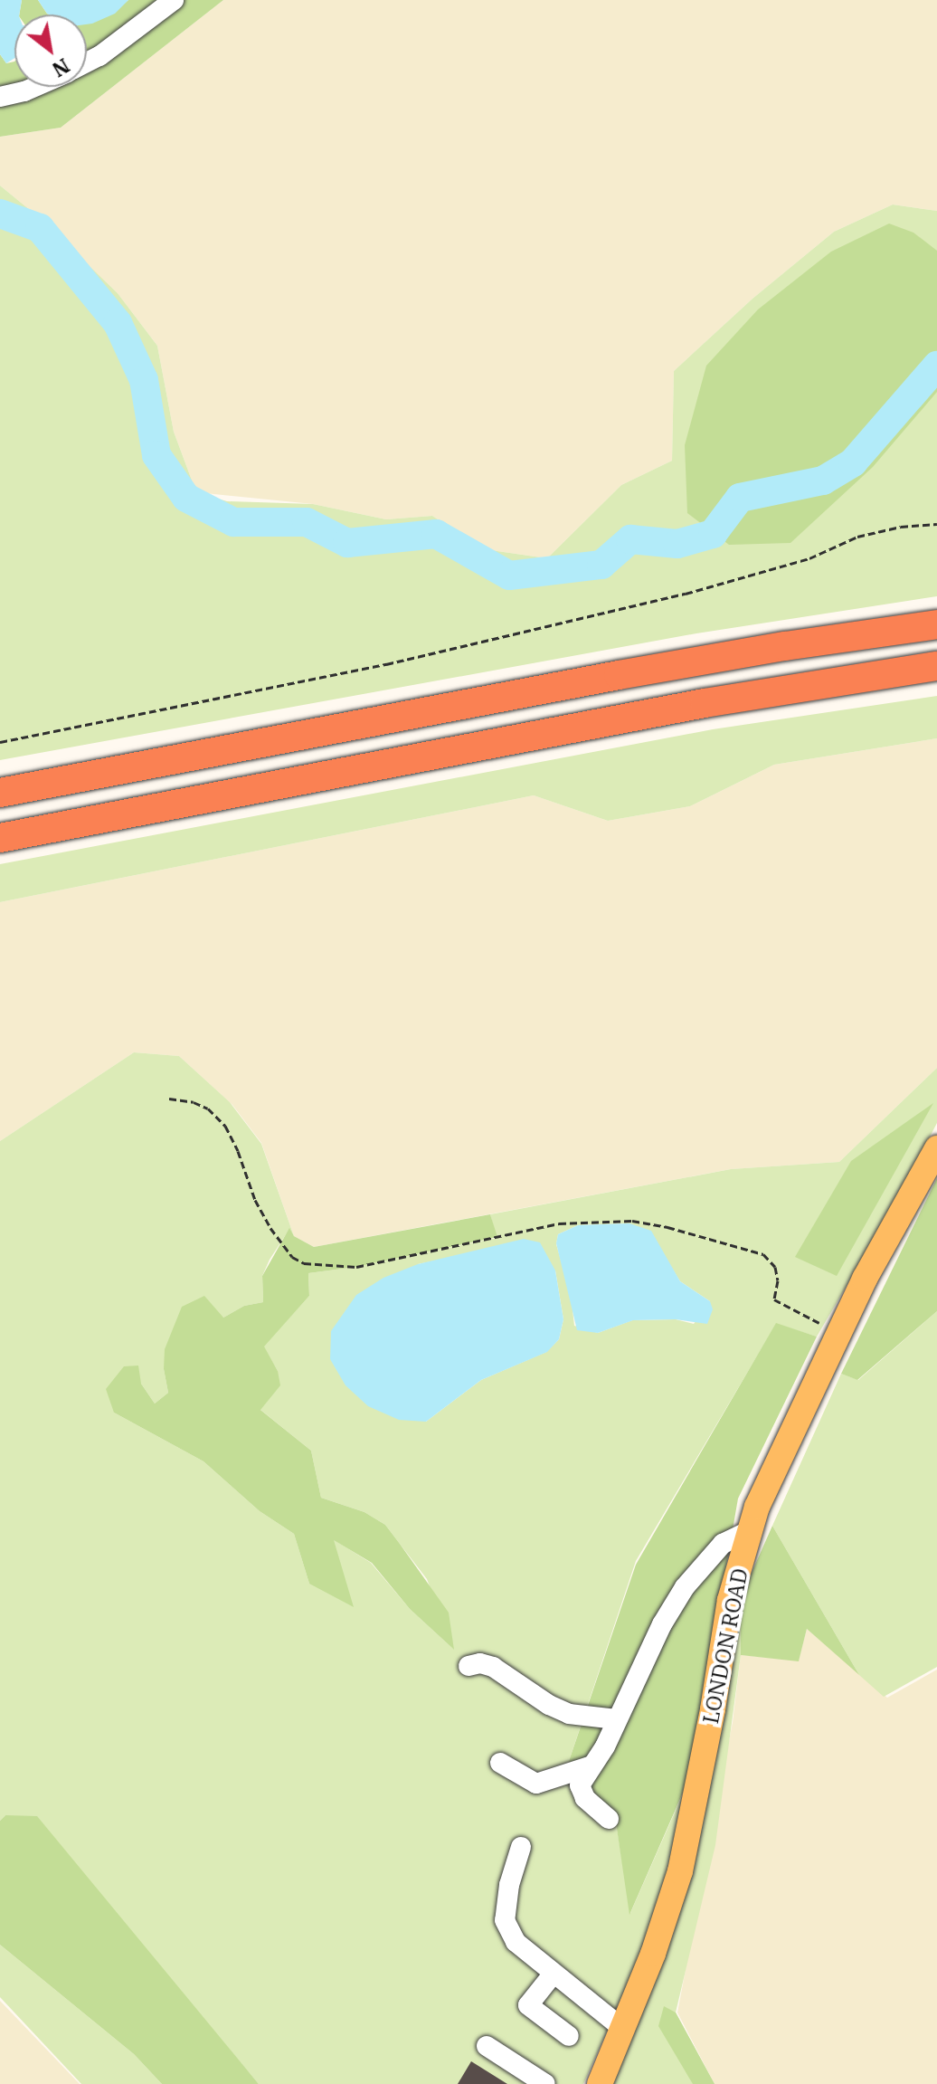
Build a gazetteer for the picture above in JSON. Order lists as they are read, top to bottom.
{
  "streets": {
    "main road": ["LONDON ROAD"]
  },
  "north": "bottom right"
}
